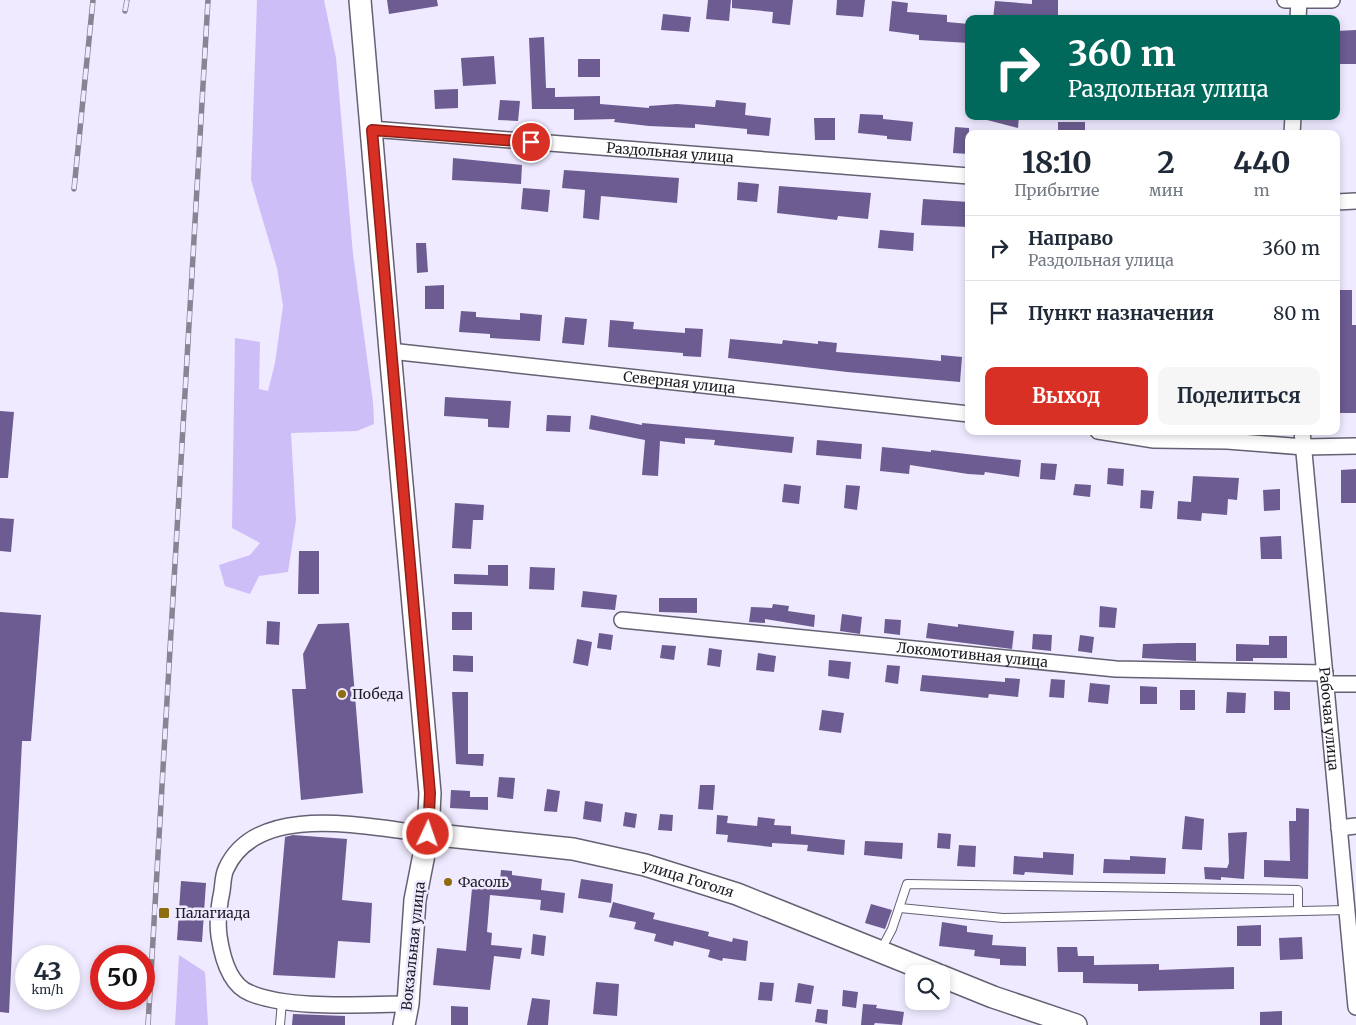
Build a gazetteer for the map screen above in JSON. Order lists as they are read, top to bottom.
{
  "streets": {
    "main road": ["улица Гоголя", "Вокзальная улица"],
    "street": [
      "Раздольная улица",
      "Северная улица",
      "Локомотивная улица",
      "Рабочая улица"
    ]
  },
  "crossings": [
    ["Раздольная улица", "Вокзальная улица"],
    ["Северная улица", "Вокзальная улица"],
    ["Локомотивная улица", "Рабочая улица"],
    ["улица Гоголя", "Вокзальная улица"]
  ],
  "places": {
    "other": ["Победа", "Фасоль"],
    "transit": ["Палагиада"]
  },
  "page": {
    "turn": ["360 m", "Раздольная улица"],
    "eta": [
      "18:10",
      "Прибытие",
      "2",
      "мин",
      "440",
      "m"
    ],
    "list": [
      {
        "name": "Направо",
        "note": "Раздольная улица",
        "value": "360 m"
      },
      {
        "name": "Пункт назначения",
        "value": "80 m"
      }
    ],
    "buttons": ["Выход", "Поделиться"],
    "speed": "43 km/h",
    "limit": "50"
  }
}
